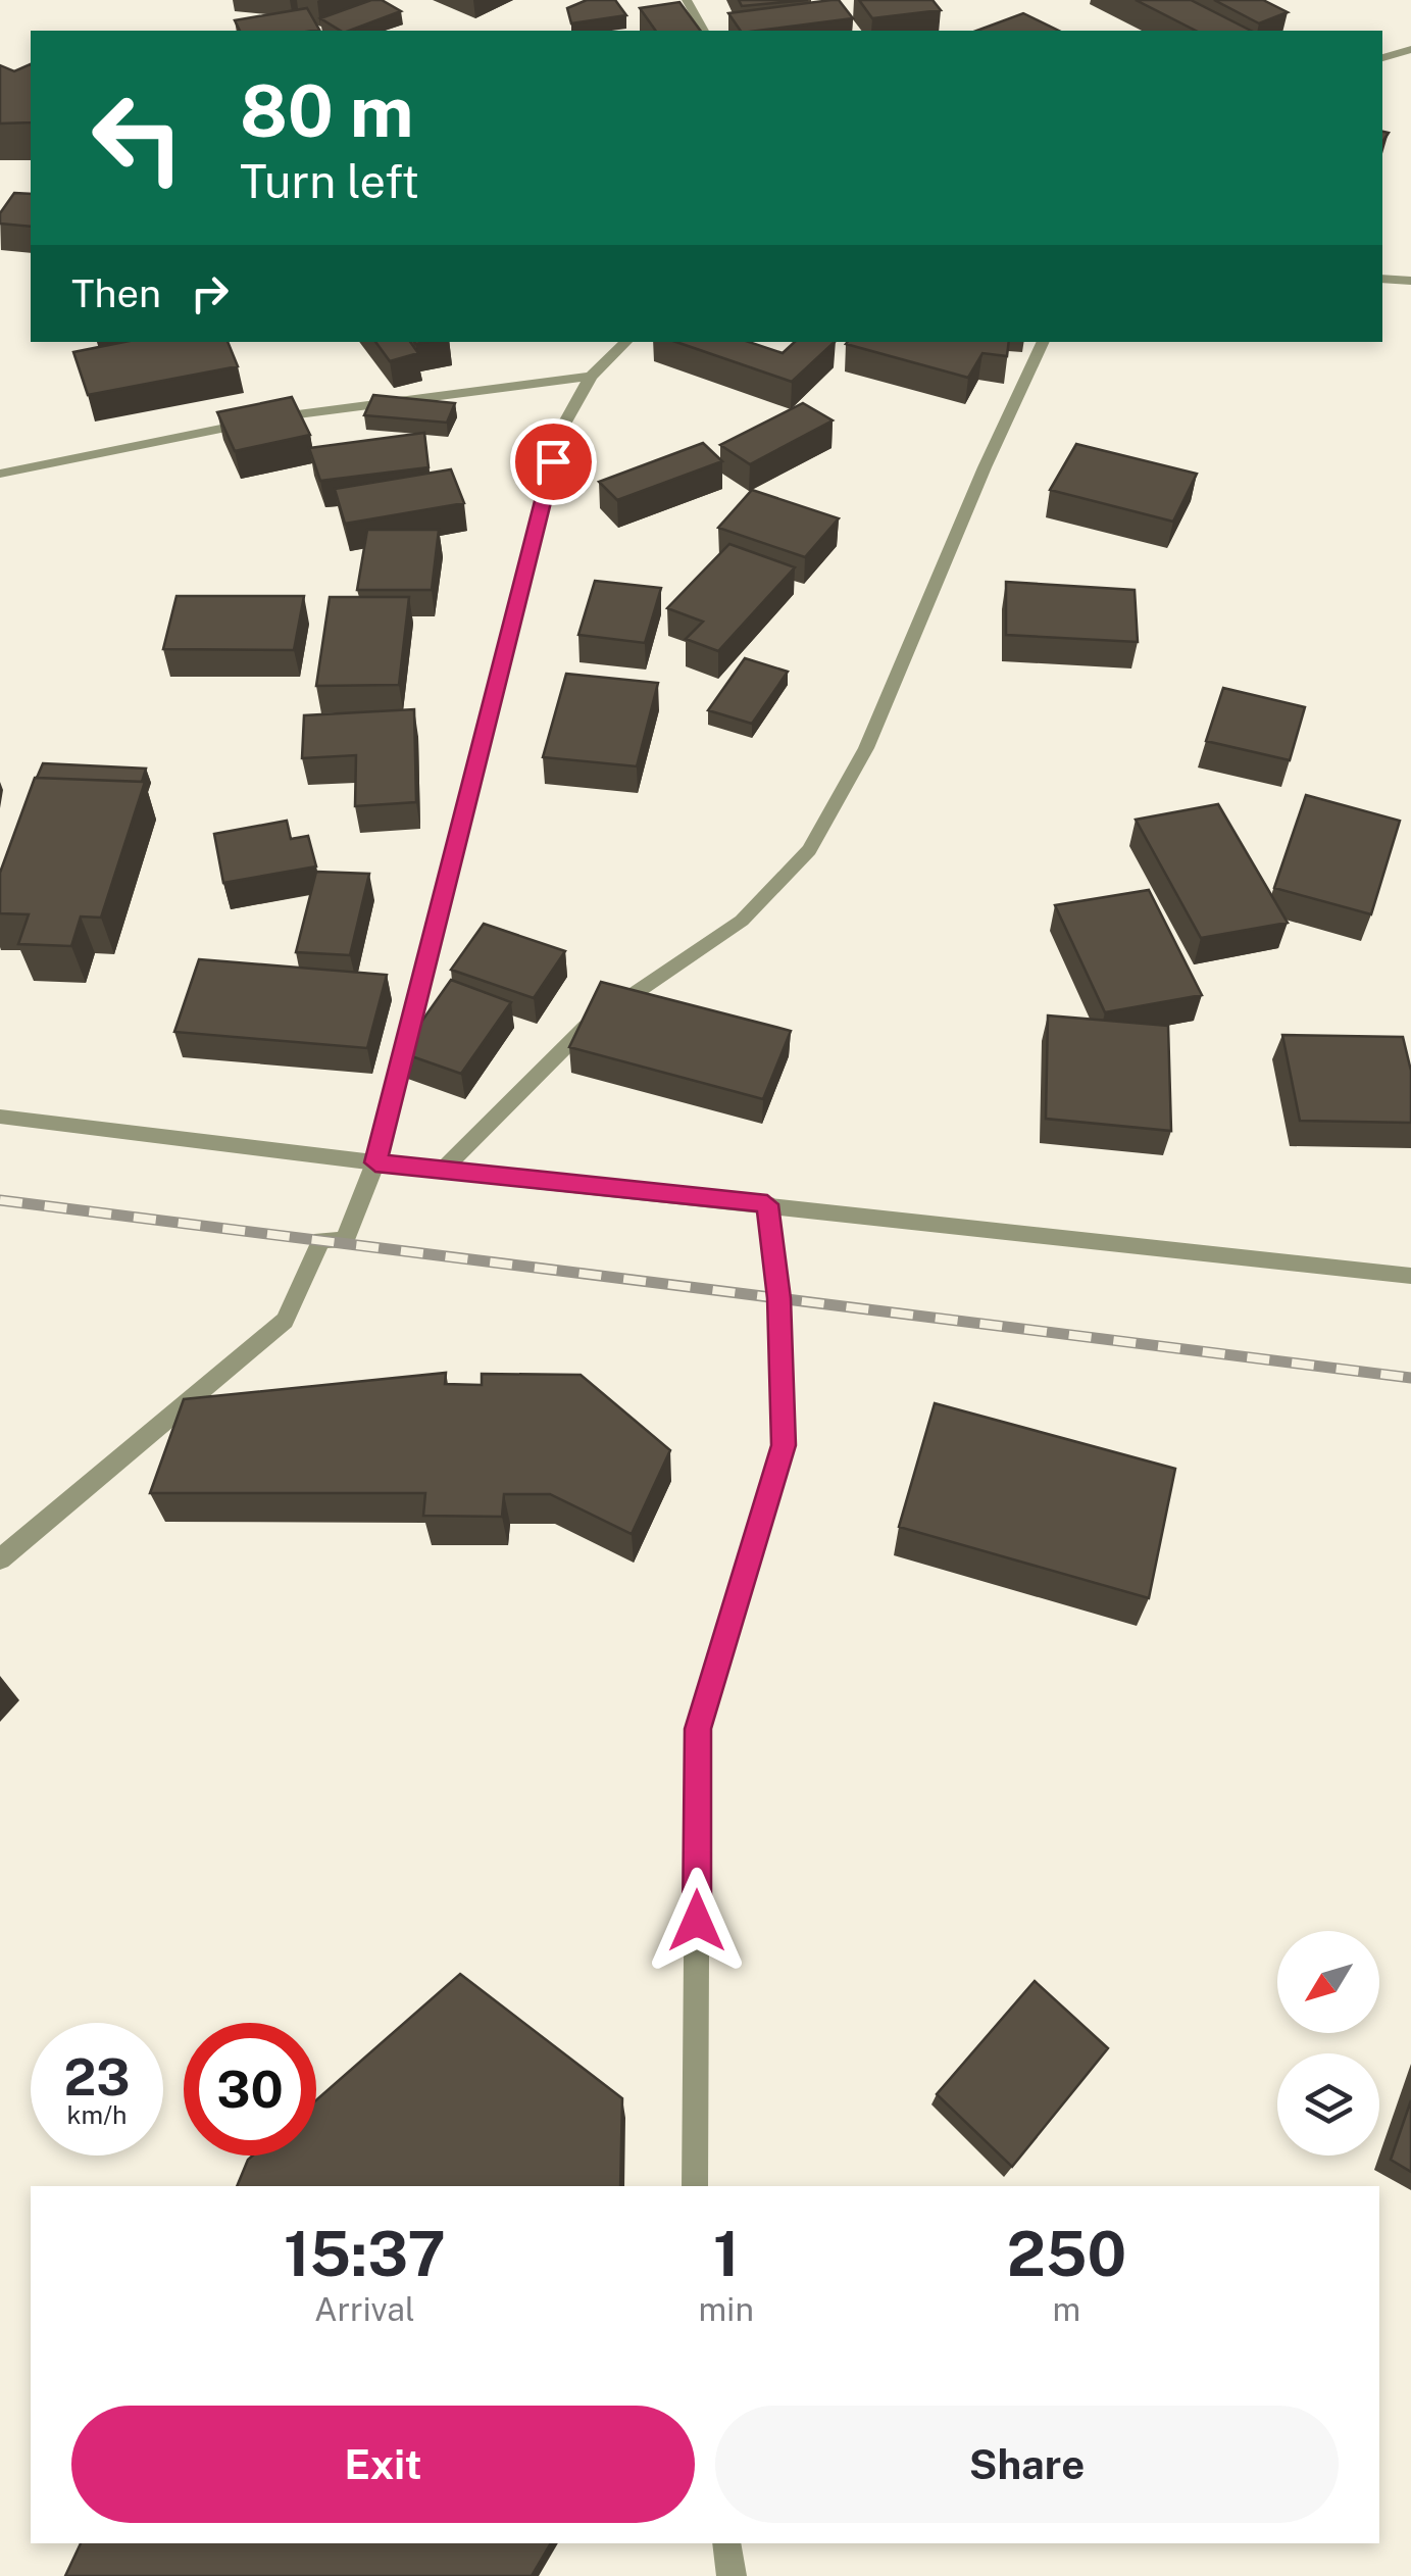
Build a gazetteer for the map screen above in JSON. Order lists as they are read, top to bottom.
{
  "north": "bottom left",
  "page": {
    "turn": ["80 m", "Turn left"],
    "then": "Then",
    "speed": "23 km/h",
    "limit": "30",
    "eta": [
      "15:37",
      "Arrival",
      "1",
      "min",
      "250",
      "m"
    ],
    "buttons": ["Exit", "Share"]
  }
}
